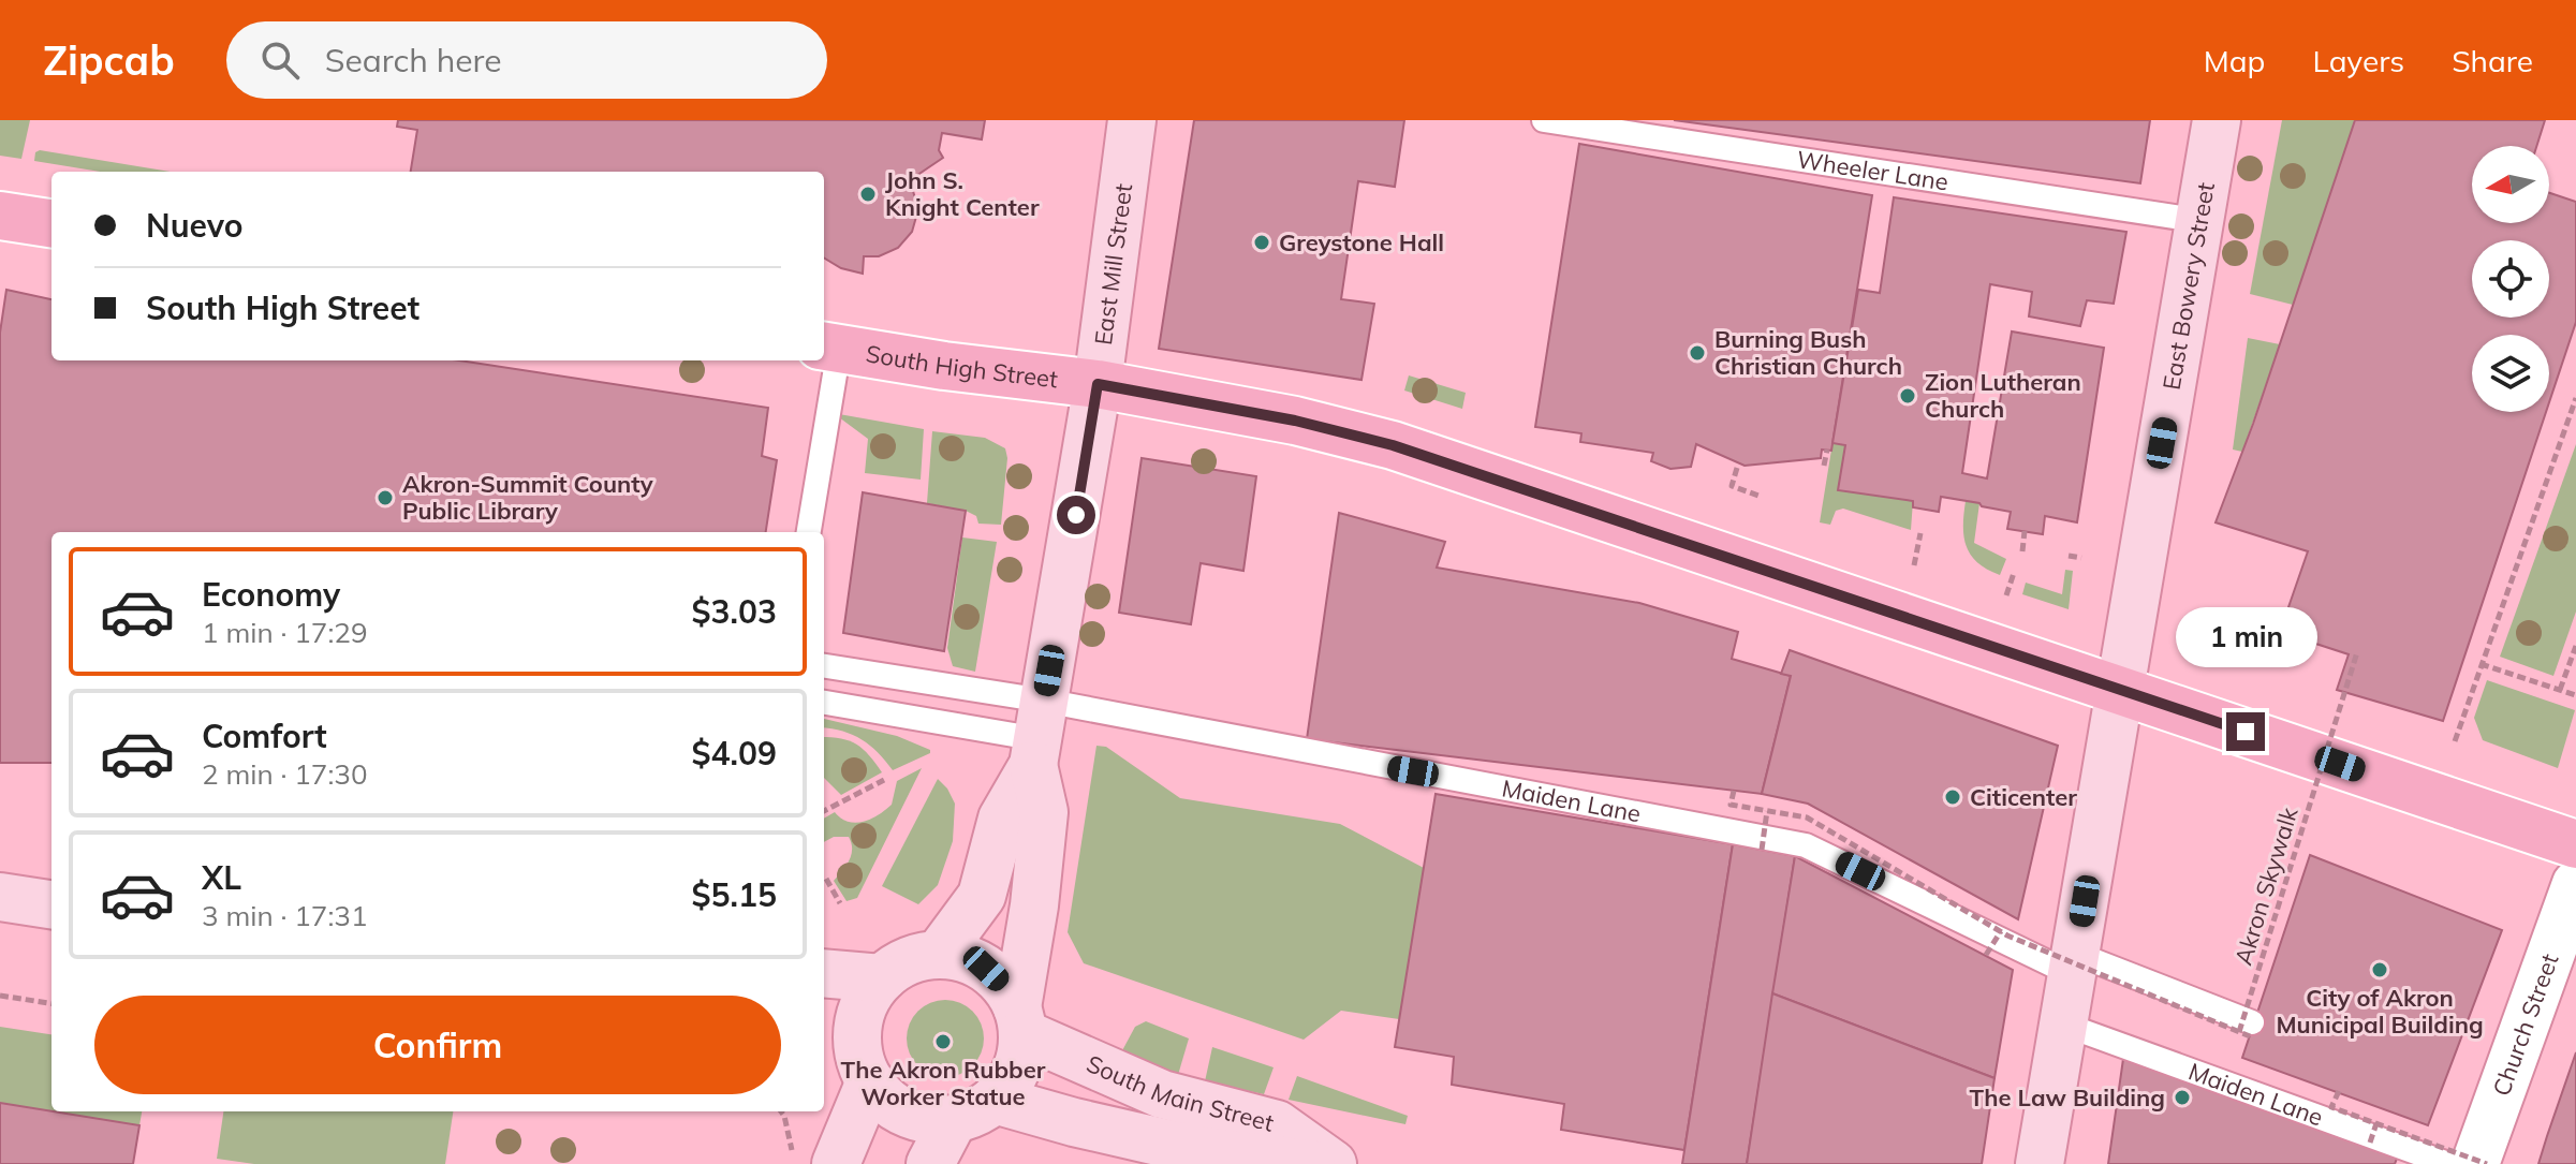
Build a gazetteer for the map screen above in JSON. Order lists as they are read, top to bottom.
{
  "streets": {
    "main road": ["South High Street"],
    "street": [
      "East Mill Street",
      "East Bowery Street",
      "Church Street",
      "South Main Street"
    ],
    "lane": ["Wheeler Lane", "Maiden Lane"],
    "path": ["Akron Skywalk"]
  },
  "crossings": [
    ["Wheeler Lane", "East Bowery Street"],
    ["East Mill Street", "South High Street"],
    ["East Mill Street", "Maiden Lane"],
    ["East Mill Street", "South Main Street"],
    ["East Bowery Street", "South High Street"],
    ["East Bowery Street", "Maiden Lane"],
    ["Maiden Lane", "Akron Skywalk"]
  ],
  "places": [
    "John S. Knight Center",
    "Greystone Hall",
    "Burning Bush Christian Church",
    "Zion Lutheran Church",
    "Akron-Summit County Public Library",
    "Citicenter",
    "City of Akron Municipal Building",
    "The Akron Rubber Worker Statue",
    "The Law Building"
  ],
  "north": "left",
  "page": {
    "header": "Zipcab",
    "search": "Search here",
    "nav": ["Map", "Layers", "Share"],
    "banner": ["Nuevo", "South High Street"],
    "list": [
      {
        "name": "Economy",
        "note": "1 min · 17:29",
        "value": "$3.03"
      },
      {
        "name": "Comfort",
        "note": "2 min · 17:30",
        "value": "$4.09"
      },
      {
        "name": "XL",
        "note": "3 min · 17:31",
        "value": "$5.15"
      }
    ],
    "bubble": "1 min",
    "buttons": "Confirm"
  }
}
